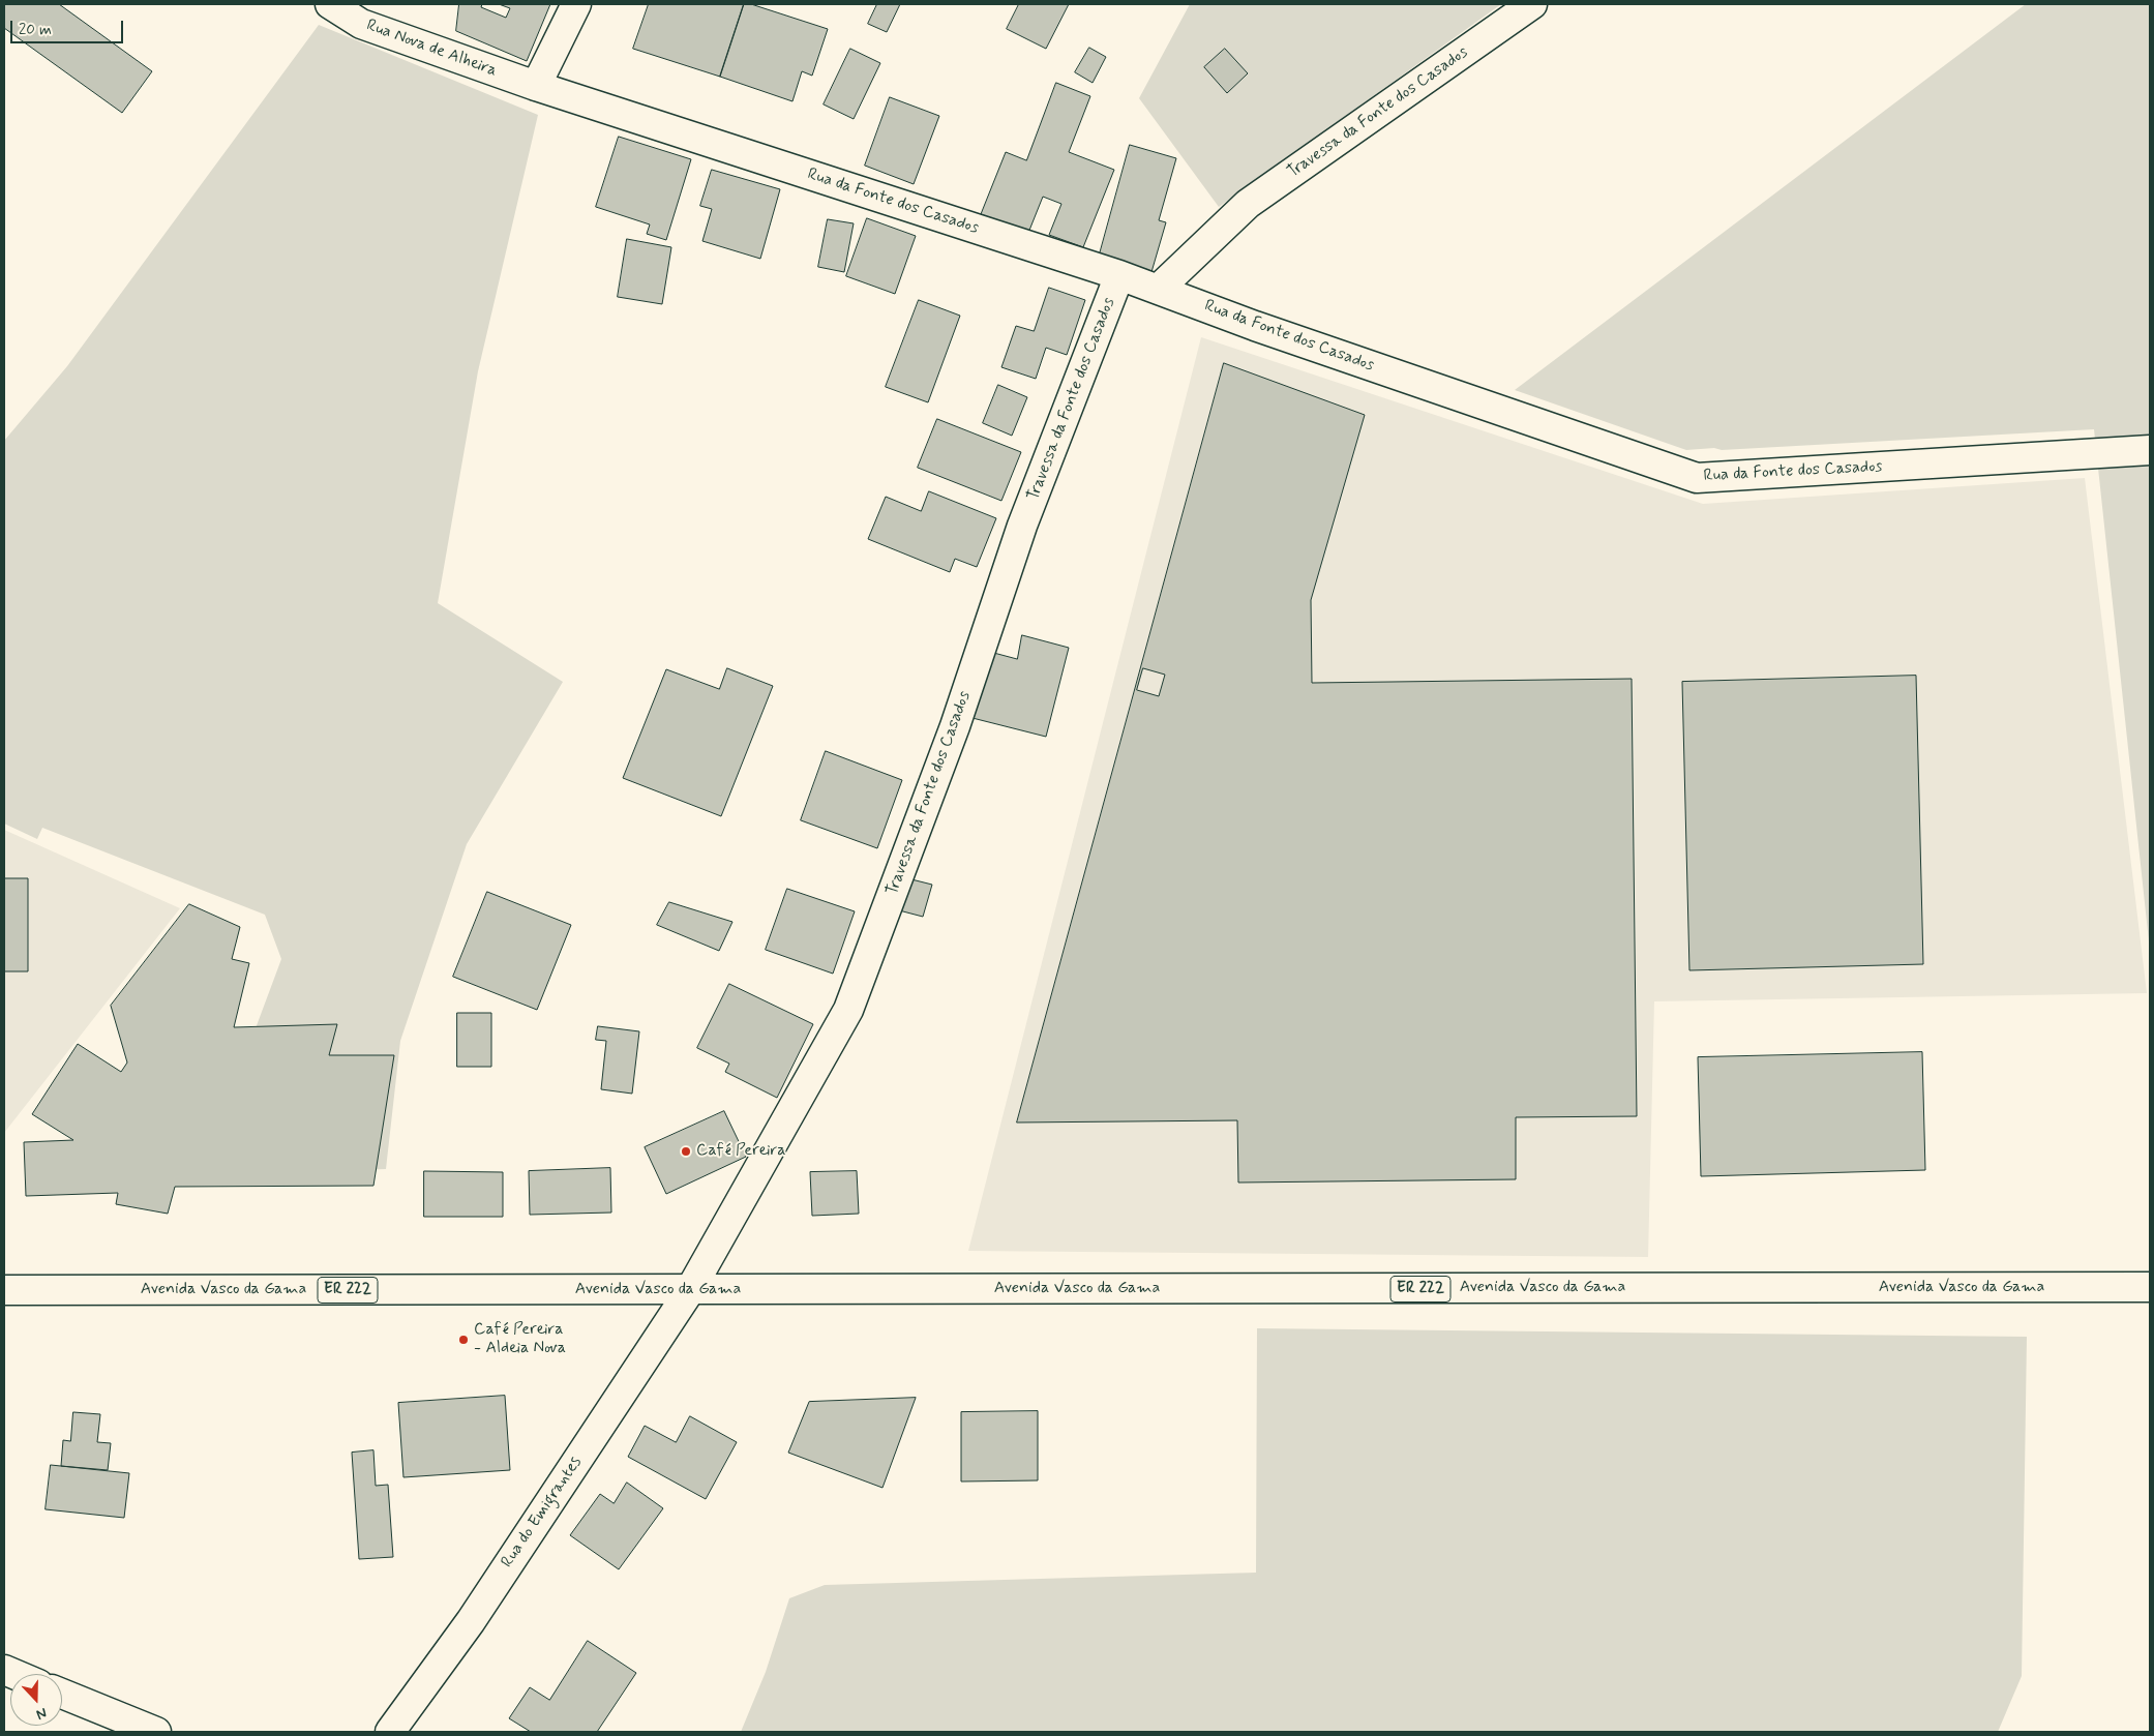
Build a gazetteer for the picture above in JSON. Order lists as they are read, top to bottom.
{
  "streets": {
    "street": [
      "Rua Nova de Alheira",
      "Travessa da Fonte dos Casados",
      "Rua da Fonte dos Casados",
      "Avenida Vasco da Gama",
      "ER 222",
      "Rua do Emigrantes"
    ]
  },
  "crossings": [
    ["Rua Nova de Alheira", "Rua da Fonte dos Casados"],
    ["Travessa da Fonte dos Casados", "Rua da Fonte dos Casados"],
    ["Travessa da Fonte dos Casados", "Avenida Vasco da Gama"],
    ["Travessa da Fonte dos Casados", "Rua do Emigrantes"],
    ["Avenida Vasco da Gama", "Rua do Emigrantes"]
  ],
  "places": ["Café Pereira", "Café Pereira - Aldeia Nova"],
  "scale_bar": "20 m",
  "north": "bottom"
}
